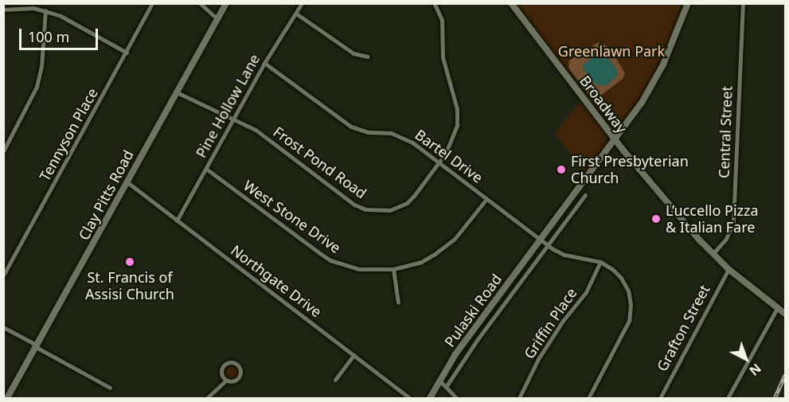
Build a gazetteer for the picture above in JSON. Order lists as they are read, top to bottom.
{
  "streets": {
    "main road": ["Broadway", "Clay Pitts Road", "Pulaski Road"],
    "street": [
      "Pine Hollow Lane",
      "Central Street",
      "Tennyson Place",
      "Bartel Drive",
      "Frost Pond Road",
      "West Stone Drive",
      "Northgate Drive",
      "Griffin Place",
      "Grafton Street"
    ]
  },
  "crossings": [
    ["Broadway", "Central Street"],
    ["Broadway", "Pulaski Road"],
    ["Broadway", "Grafton Street"],
    ["Pine Hollow Lane", "Bartel Drive"],
    ["Pine Hollow Lane", "Frost Pond Road"],
    ["Pine Hollow Lane", "West Stone Drive"],
    ["Pine Hollow Lane", "Northgate Drive"],
    ["Bartel Drive", "Frost Pond Road"],
    ["Bartel Drive", "West Stone Drive"],
    ["Bartel Drive", "Pulaski Road"],
    ["Bartel Drive", "Griffin Place"],
    ["Frost Pond Road", "Clay Pitts Road"],
    ["Clay Pitts Road", "Northgate Drive"]
  ],
  "parks": ["Greenlawn Park"],
  "places": ["First Presbyterian Church", "L’uccello Pizza & Italian Fare", "St. Francis of Assisi Church"],
  "scale_bar": "100 m",
  "north": "bottom right"
}
